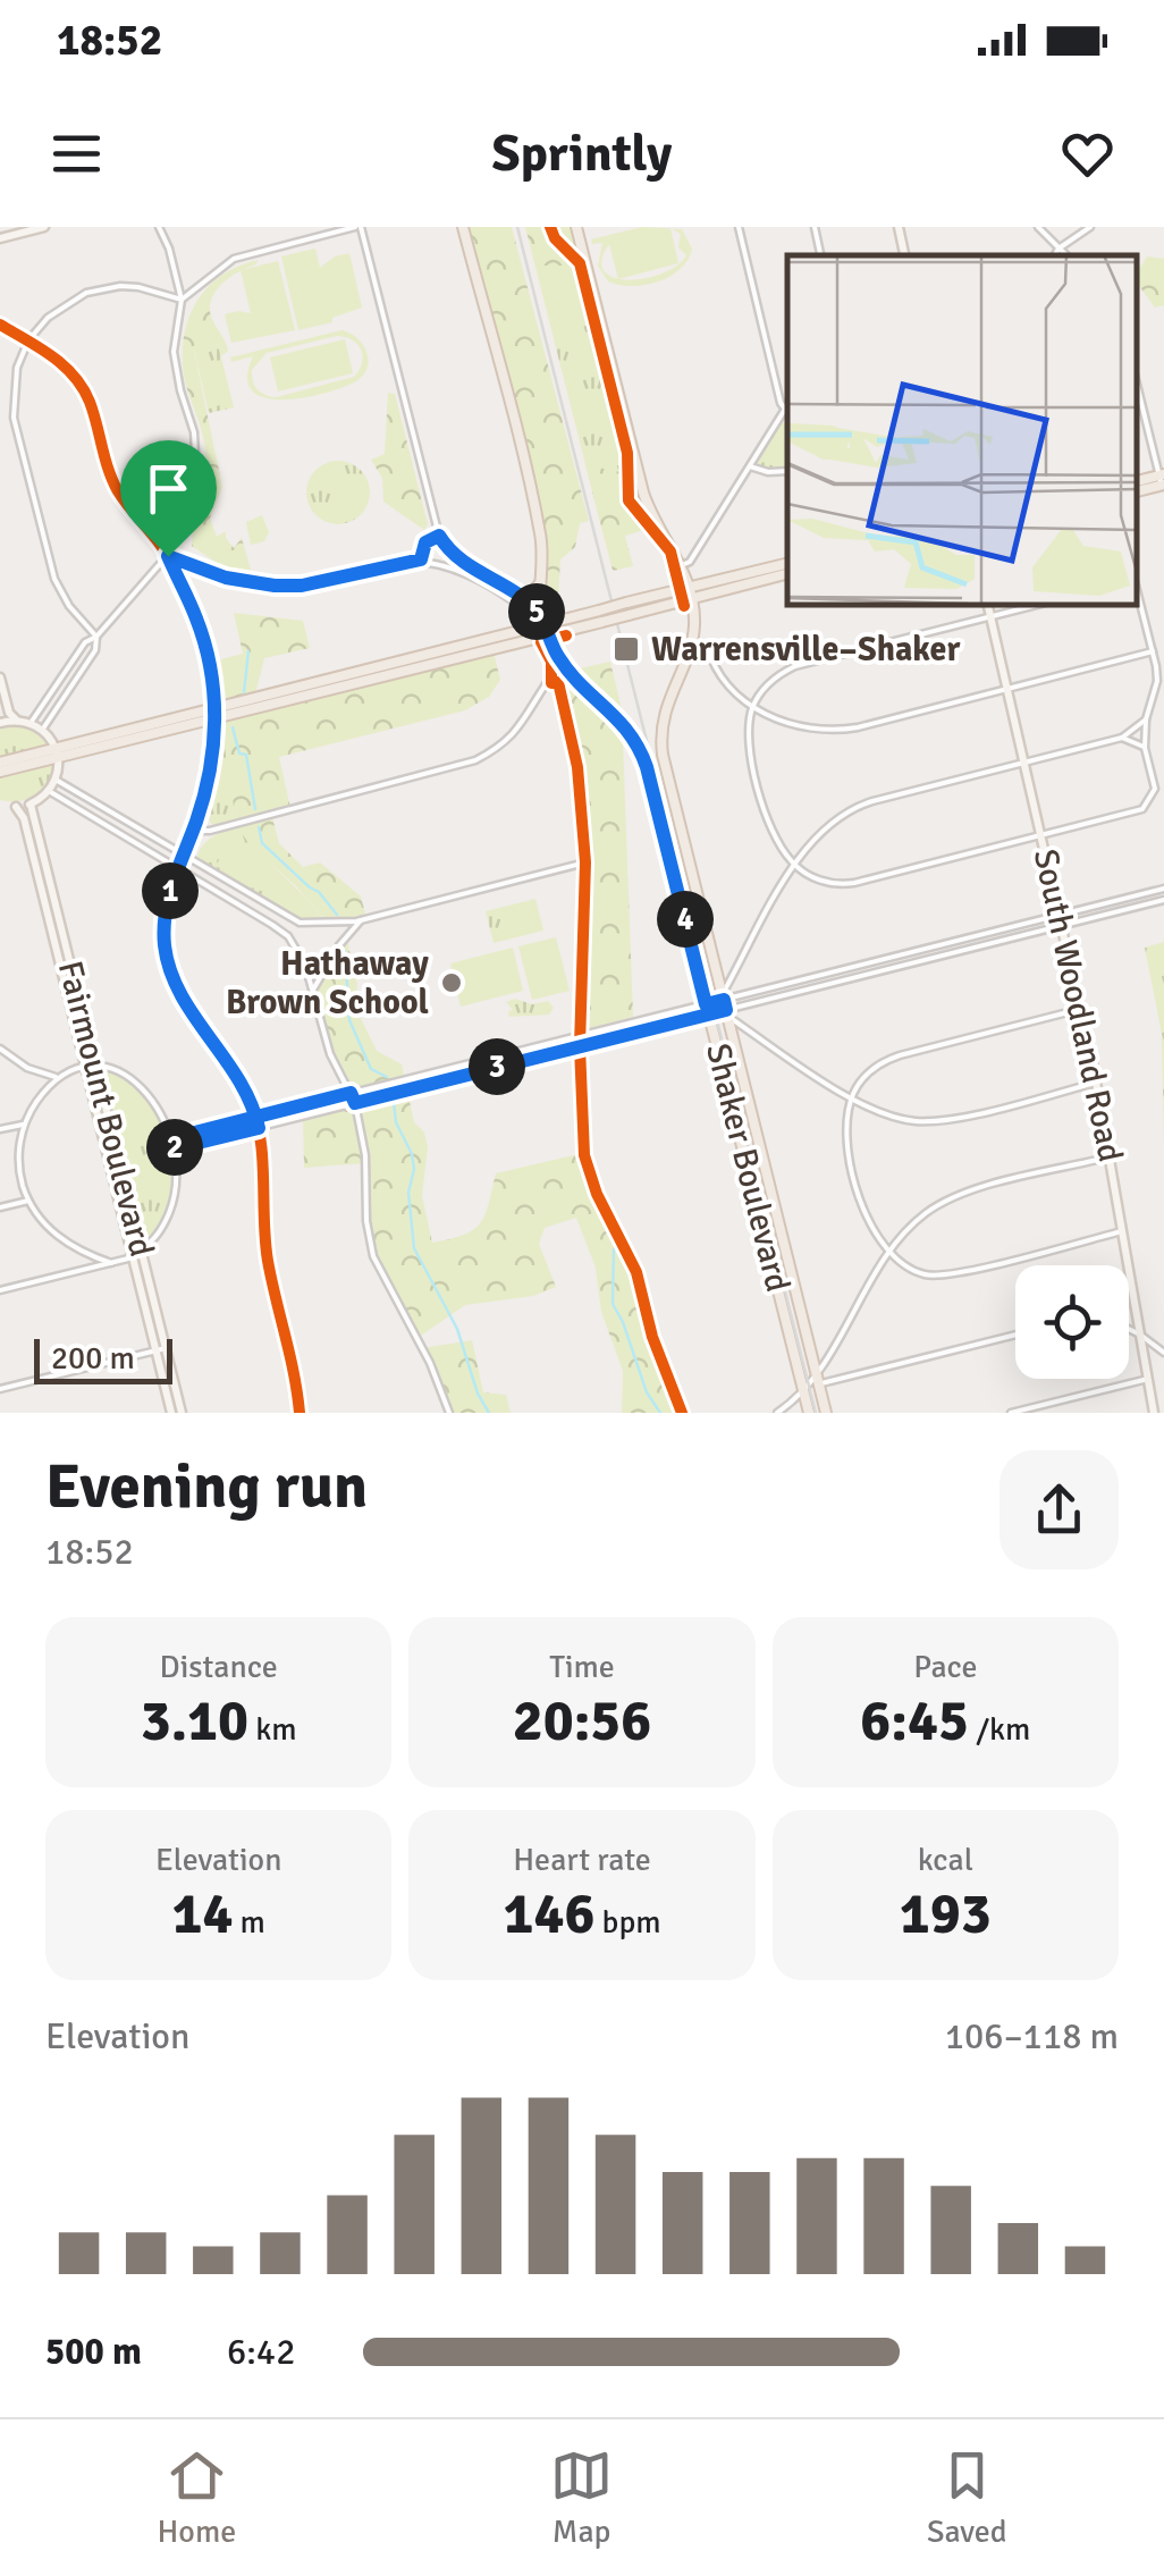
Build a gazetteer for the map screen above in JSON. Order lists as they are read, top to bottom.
{
  "streets": {
    "main road": ["South Woodland Road", "Fairmount Boulevard", "Shaker Boulevard"]
  },
  "places": {
    "transit": ["Warrensville–Shaker"],
    "other": ["Hathaway Brown School"]
  },
  "scale_bar": "200 m",
  "page": {
    "status": "18:52",
    "header": "Sprintly",
    "pins": [
      "5",
      "1",
      "4",
      "3",
      "2"
    ],
    "scale": "200 m",
    "heading": ["Evening run", "18:52"],
    "stats": [
      ["Distance", "3.10 km"],
      ["Time", "20:56"],
      ["Pace", "6:45 /km"],
      ["Elevation", "14 m"],
      ["Heart rate", "146 bpm"],
      ["kcal", "193"]
    ],
    "chart": ["Elevation", "106–118 m"],
    "list": [
      {
        "name": "500 m",
        "note": "6:42"
      }
    ],
    "tabs": ["Home", "Map", "Saved"]
  }
}
